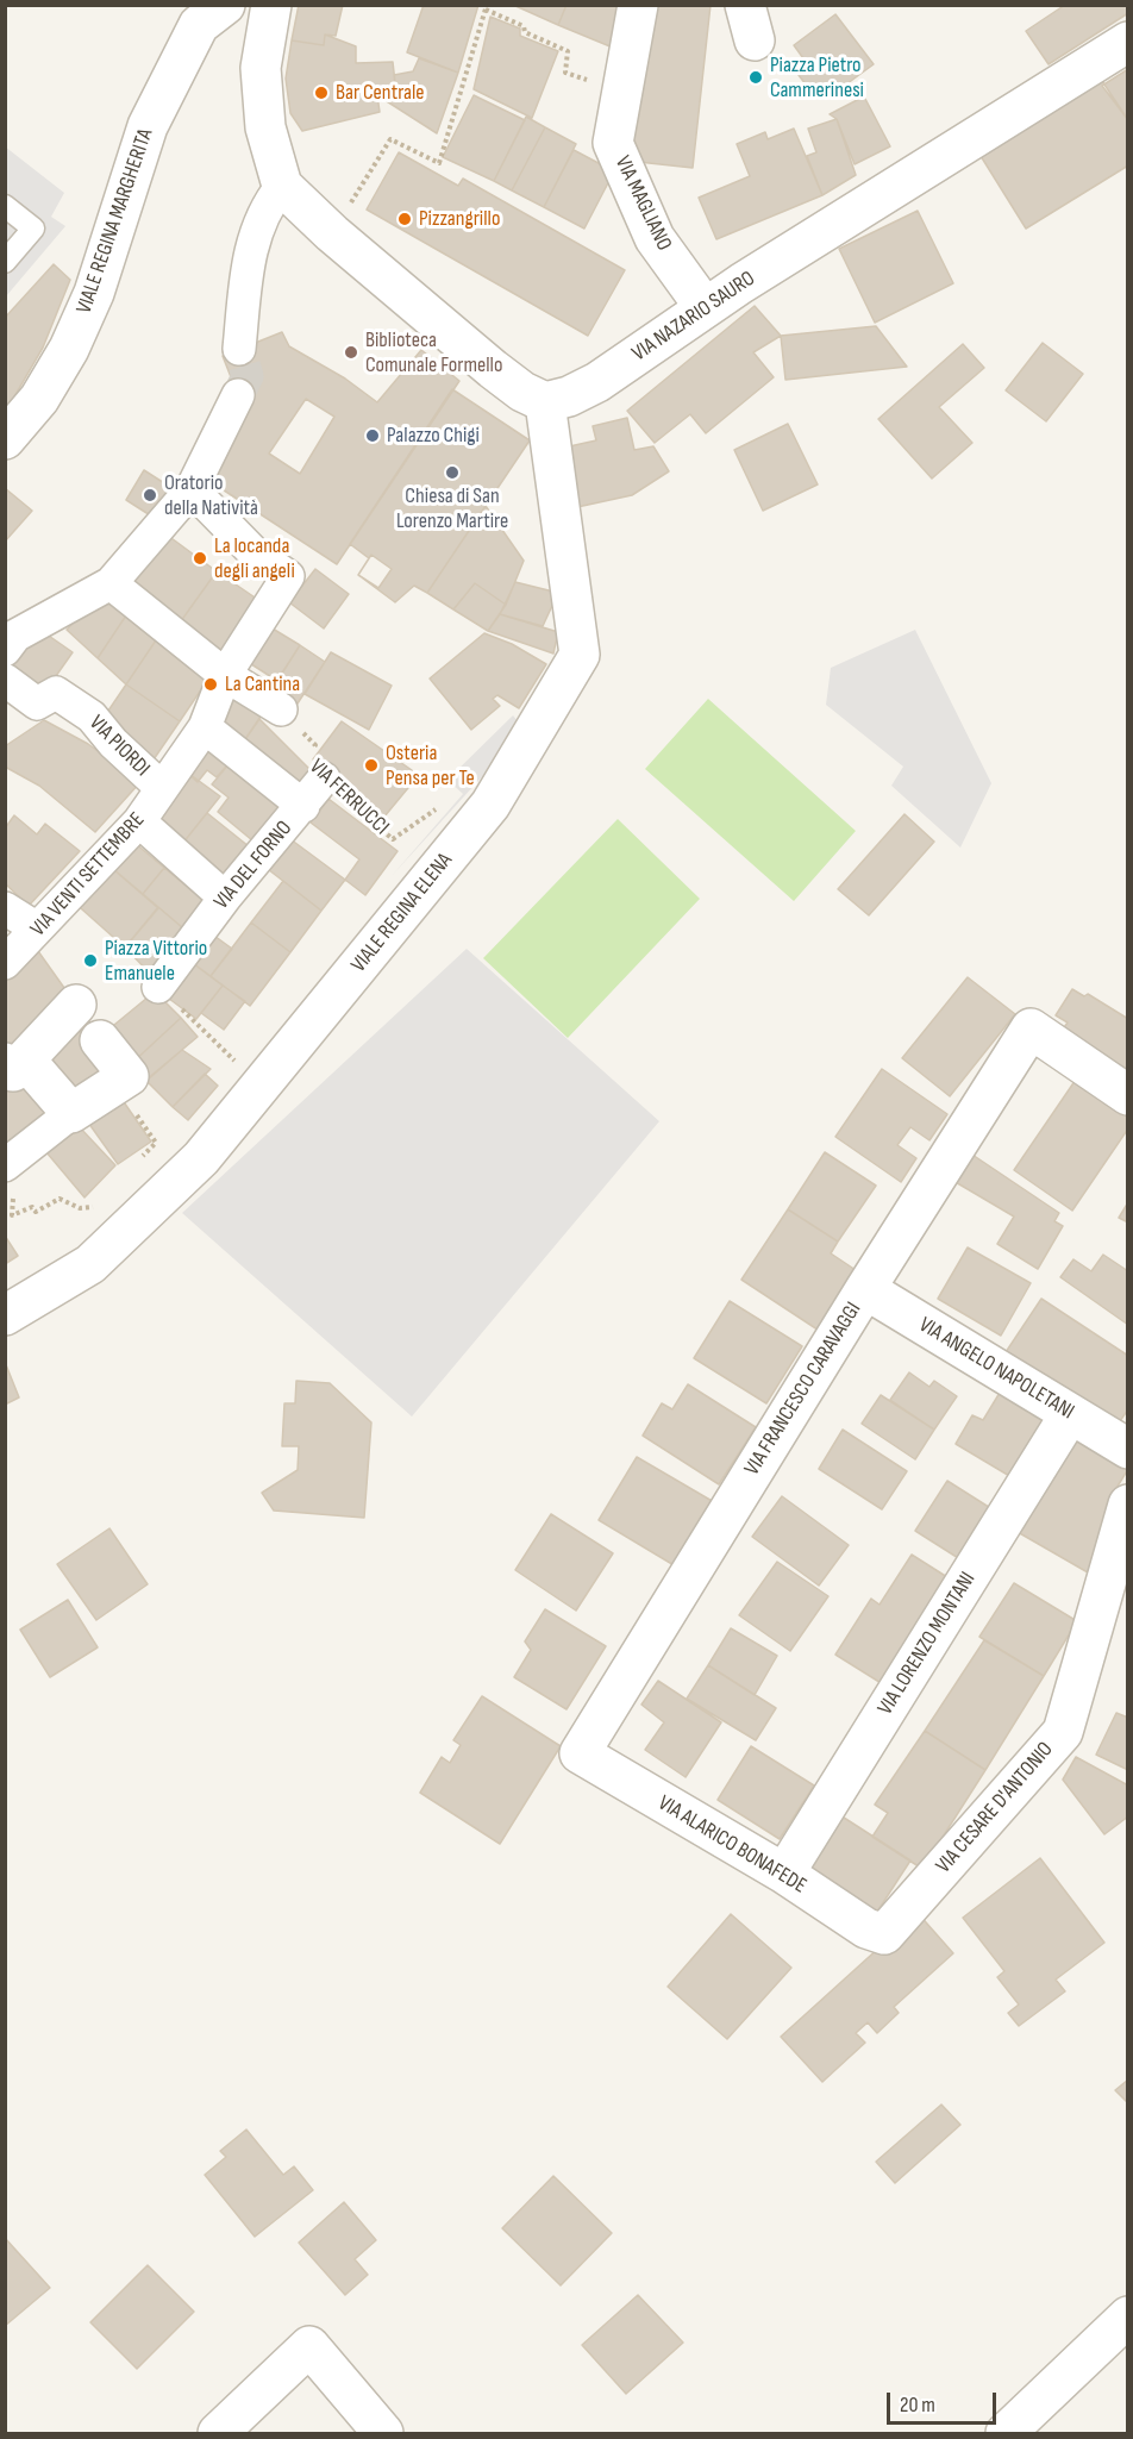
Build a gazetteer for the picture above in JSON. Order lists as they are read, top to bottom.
{
  "streets": {
    "street": [
      "VIA MAGLIANO",
      "VIALE REGINA MARGHERITA",
      "VIA NAZARIO SAURO",
      "VIA PIORDI",
      "VIA DEL FORNO",
      "VIA VENTI SETTEMBRE",
      "VIALE REGINA ELENA",
      "VIA ANGELO NAPOLETANI",
      "VIA FRANCESCO CARAVAGGI",
      "VIA LORENZO MONTANI",
      "VIA CESARE D'ANTONIO",
      "VIA ALARICO BONAFEDE"
    ],
    "path": ["VIA FERRUCCI"]
  },
  "crossings": [
    ["VIA MAGLIANO", "VIA NAZARIO SAURO"],
    ["VIA NAZARIO SAURO", "VIALE REGINA ELENA"],
    ["VIA PIORDI", "VIA VENTI SETTEMBRE"],
    ["VIA FERRUCCI", "VIA DEL FORNO"],
    ["VIA ANGELO NAPOLETANI", "VIA FRANCESCO CARAVAGGI"],
    ["VIA ANGELO NAPOLETANI", "VIA LORENZO MONTANI"],
    ["VIA FRANCESCO CARAVAGGI", "VIA ALARICO BONAFEDE"],
    ["VIA LORENZO MONTANI", "VIA ALARICO BONAFEDE"],
    ["VIA CESARE D'ANTONIO", "VIA ALARICO BONAFEDE"]
  ],
  "places": [
    "Piazza Pietro Cammerinesi",
    "Bar Centrale",
    "Pizzangrillo",
    "Biblioteca Comunale Formello",
    "Palazzo Chigi",
    "Chiesa di San Lorenzo Martire",
    "Oratorio della Natività",
    "La locanda degli angeli",
    "La Cantina",
    "Osteria Pensa per Te",
    "Piazza Vittorio Emanuele"
  ],
  "scale_bar": "20 m"
}
